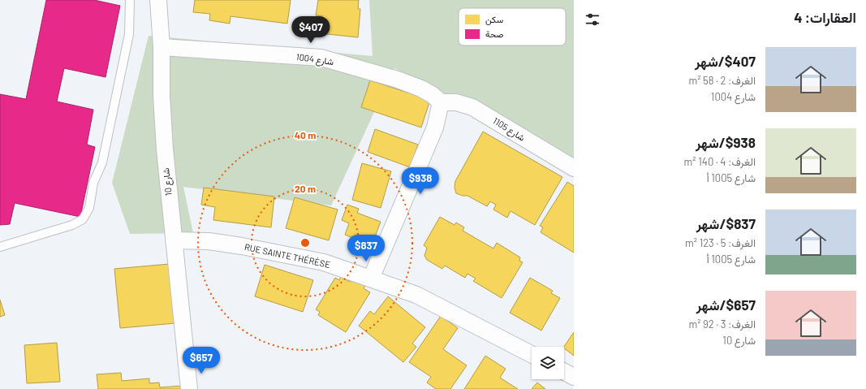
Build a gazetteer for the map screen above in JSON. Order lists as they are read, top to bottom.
{
  "streets": {
    "street": [
      "شارع 1004",
      "شارع 1105",
      "شارع 10",
      "RUE SAINTE THÉRÈSE"
    ]
  },
  "crossings": [
    ["شارع 1004", "شارع 1105"],
    ["شارع 1004", "شارع 10"],
    ["شارع 10", "RUE SAINTE THÉRÈSE"]
  ],
  "legend": ["سكن", "صحة"],
  "page": {
    "heading": "العقارات: 4",
    "price": [
      "$407",
      "$938",
      "$837",
      "$657"
    ],
    "list": [
      {
        "name": "$407/شهر",
        "note": "الغرف: 2 · 58 m² · شارع 1004"
      },
      {
        "name": "$938/شهر",
        "note": "الغرف: 4 · 140 m² · شارع 1005 أ"
      },
      {
        "name": "$837/شهر",
        "note": "الغرف: 5 · 123 m² · شارع 1005 أ"
      },
      {
        "name": "$657/شهر",
        "note": "الغرف: 3 · 92 m² · شارع 10"
      }
    ]
  },
  "rings": ["40 m", "20 m"]
}
